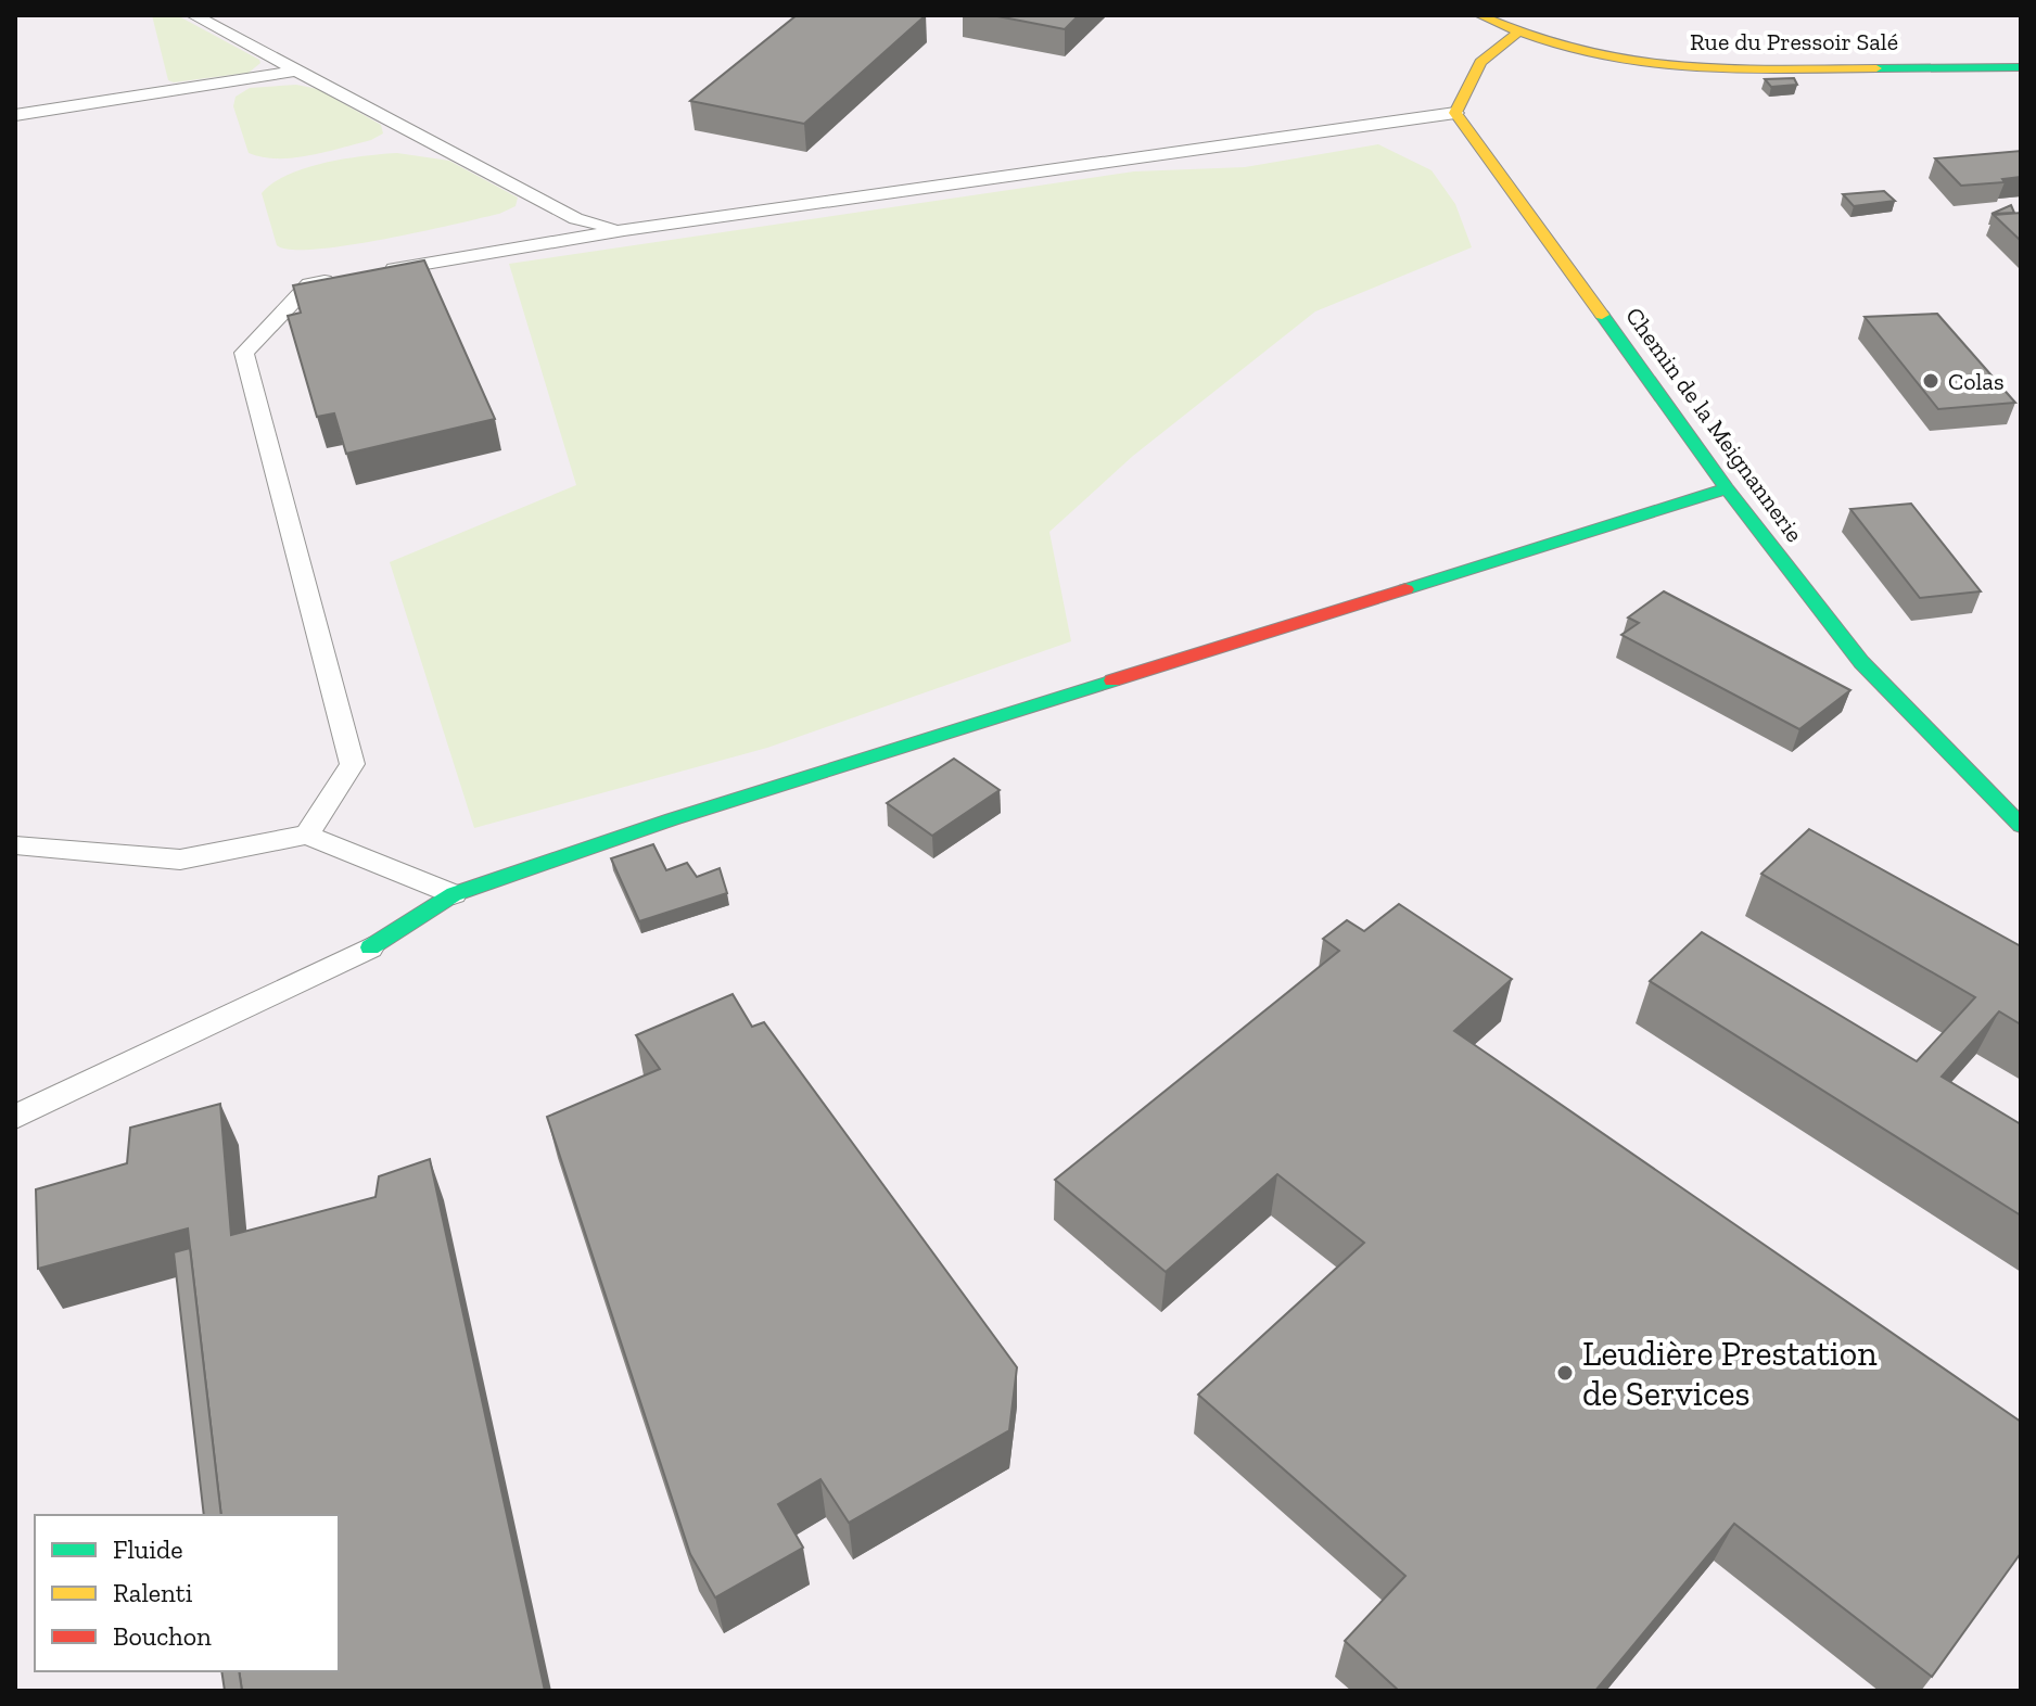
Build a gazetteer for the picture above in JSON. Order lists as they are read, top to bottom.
{
  "streets": {
    "street": ["Rue du Pressoir Salé", "Chemin de la Meignannerie"]
  },
  "places": ["Colas", "Leudière Prestation de Services"],
  "legend": ["Fluide", "Ralenti", "Bouchon"]
}
